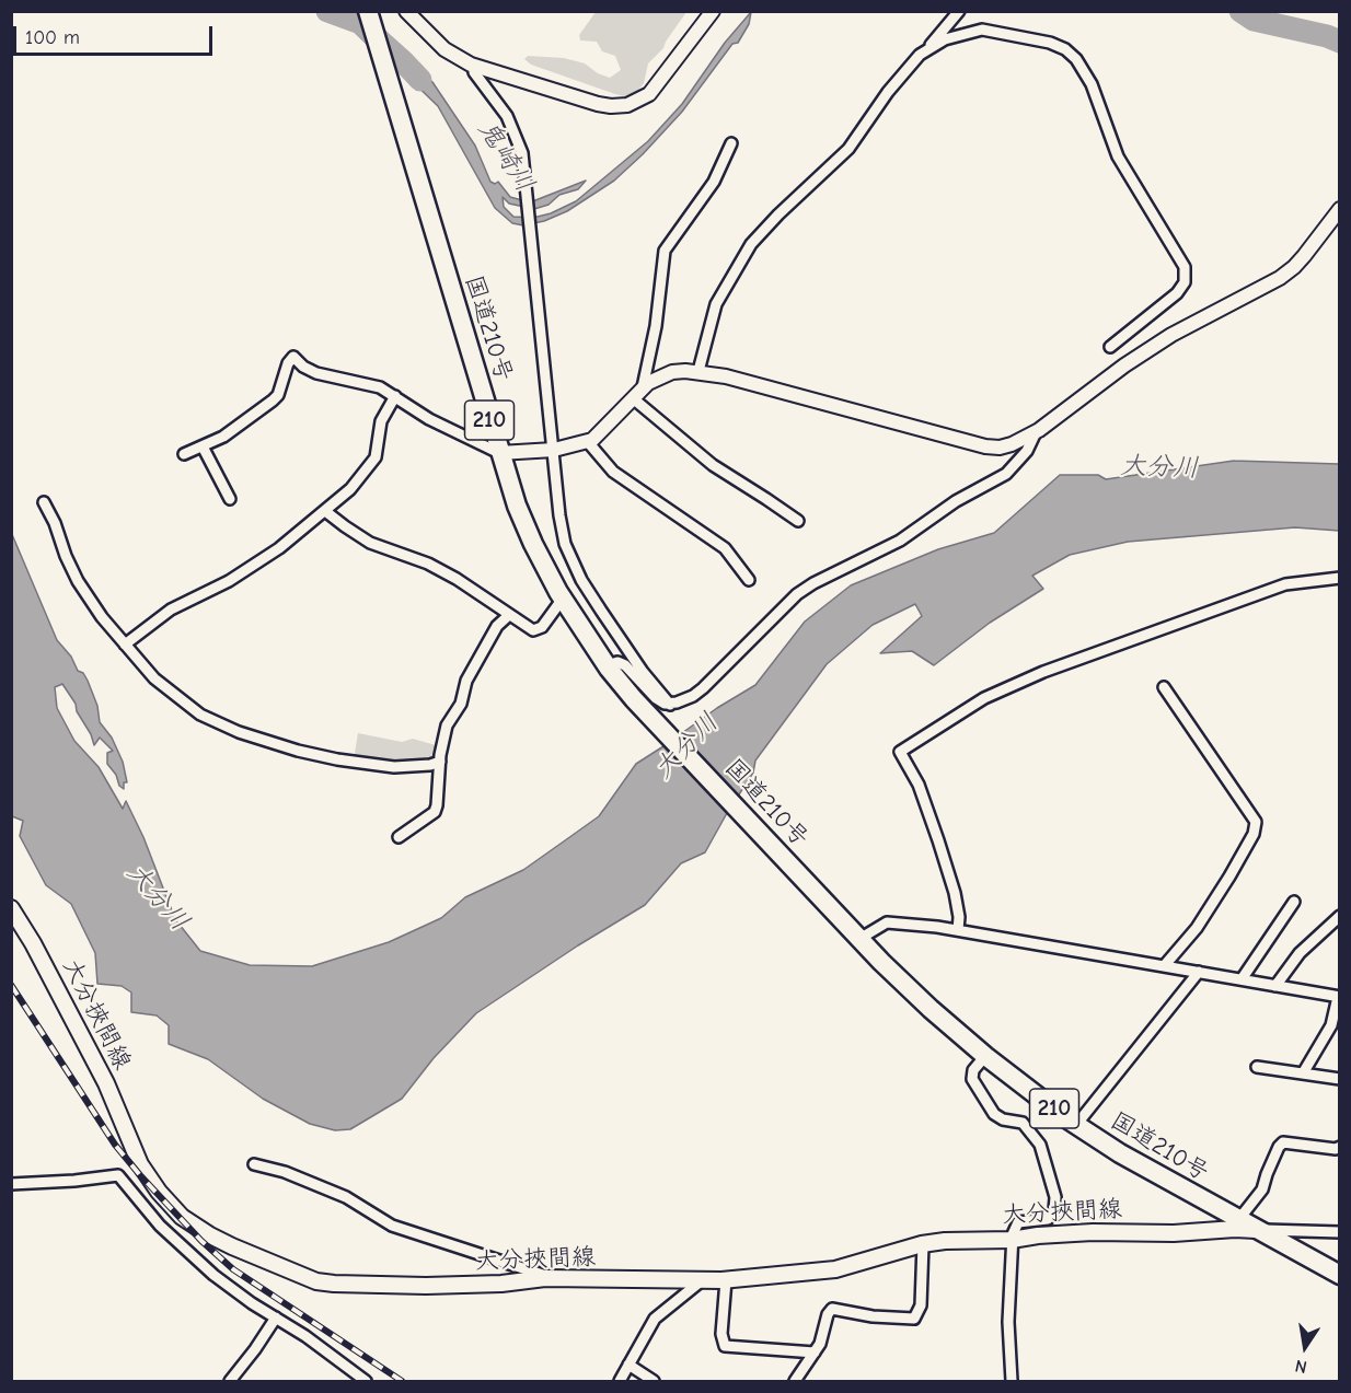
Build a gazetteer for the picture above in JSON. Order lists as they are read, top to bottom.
{
  "streets": {
    "highway": ["国道210号", "210"],
    "main road": ["大分挾間線"]
  },
  "crossings": [
    ["国道210号", "大分挾間線"]
  ],
  "water": ["鬼崎川", "大分川"],
  "scale_bar": "100 m",
  "north": "bottom"
}
